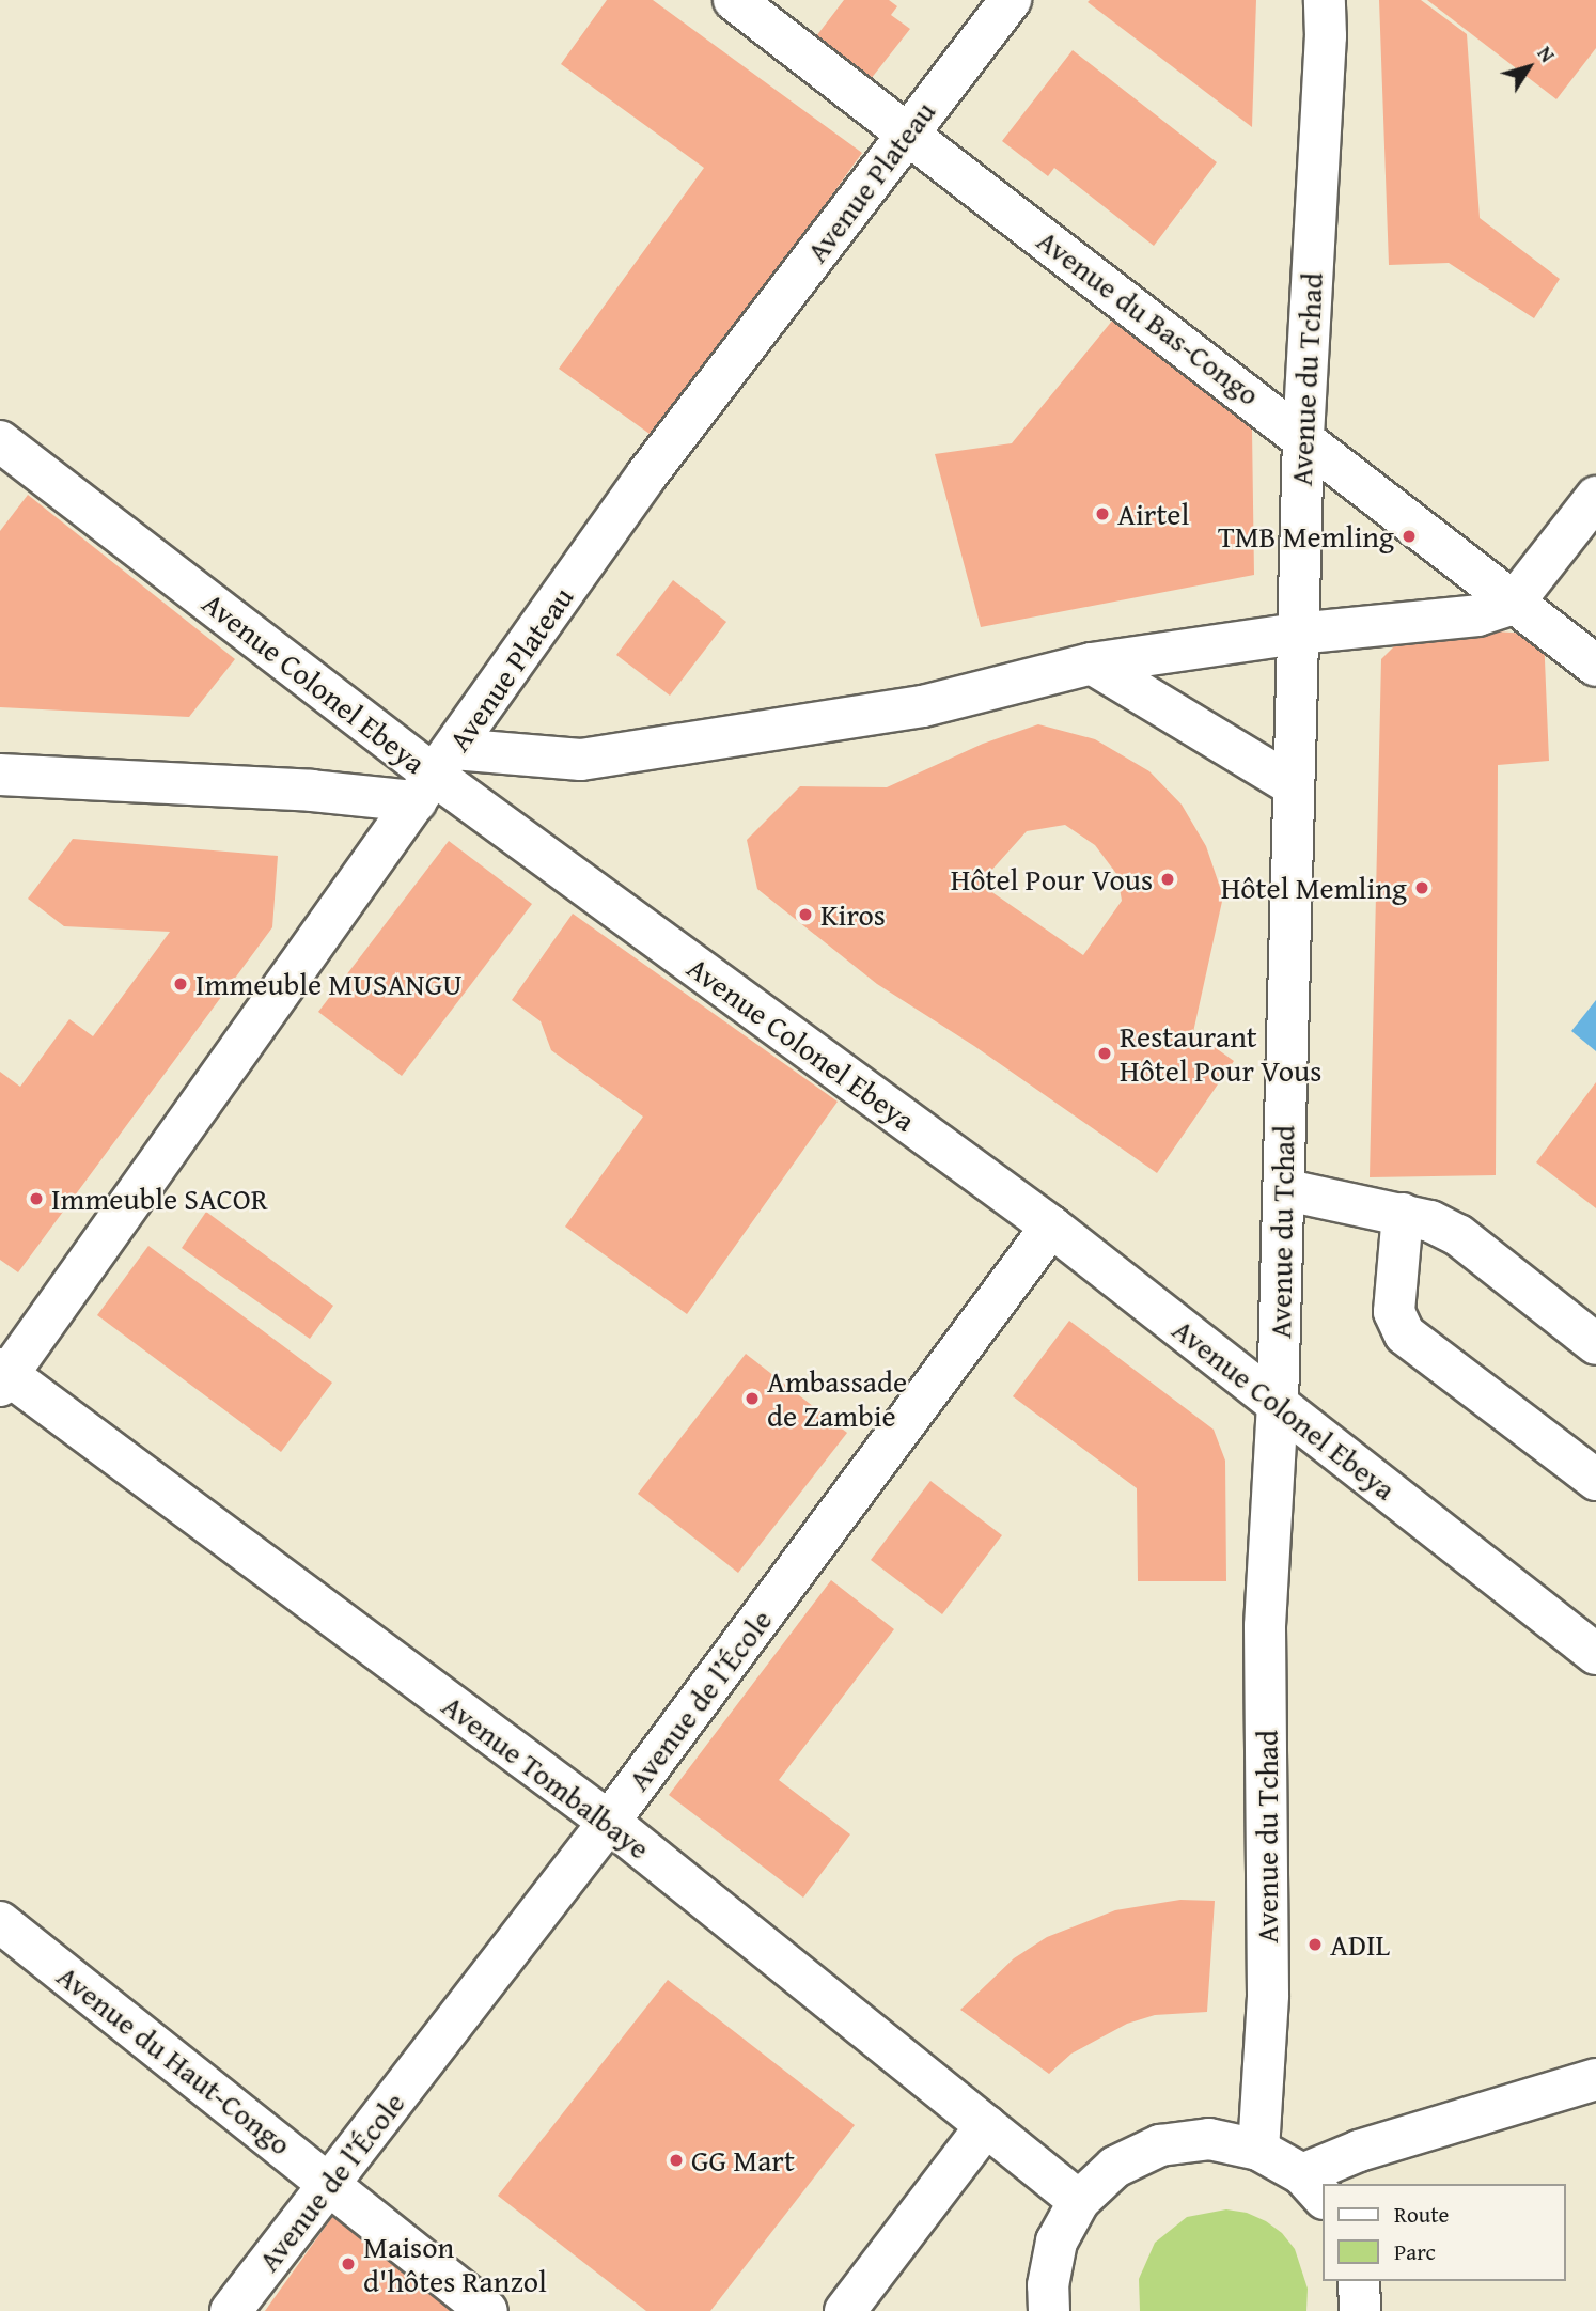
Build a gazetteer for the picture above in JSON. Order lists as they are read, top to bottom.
{
  "streets": {
    "street": [
      "Avenue Plateau",
      "Avenue du Bas-Congo",
      "Avenue du Tchad",
      "Avenue Colonel Ebeya",
      "Avenue de l’École",
      "Avenue Tombalbaye",
      "Avenue du Haut-Congo"
    ]
  },
  "crossings": [
    ["Avenue Plateau", "Avenue du Bas-Congo"],
    ["Avenue Plateau", "Avenue Colonel Ebeya"],
    ["Avenue Plateau", "Avenue Tombalbaye"],
    ["Avenue du Bas-Congo", "Avenue du Tchad"],
    ["Avenue du Tchad", "Avenue Colonel Ebeya"],
    ["Avenue Colonel Ebeya", "Avenue de l’École"],
    ["Avenue de l’École", "Avenue Tombalbaye"],
    ["Avenue de l’École", "Avenue du Haut-Congo"]
  ],
  "places": [
    "Airtel",
    "TMB Memling",
    "Hôtel Pour Vous",
    "Hôtel Memling",
    "Kiros",
    "Immeuble MUSANGU",
    "Restaurant Hôtel Pour Vous",
    "Immeuble SACOR",
    "Ambassade de Zambie",
    "ADIL",
    "GG Mart",
    "Maison d'hôtes Ranzol"
  ],
  "legend": ["Route", "Parc"],
  "north": "top right"
}
